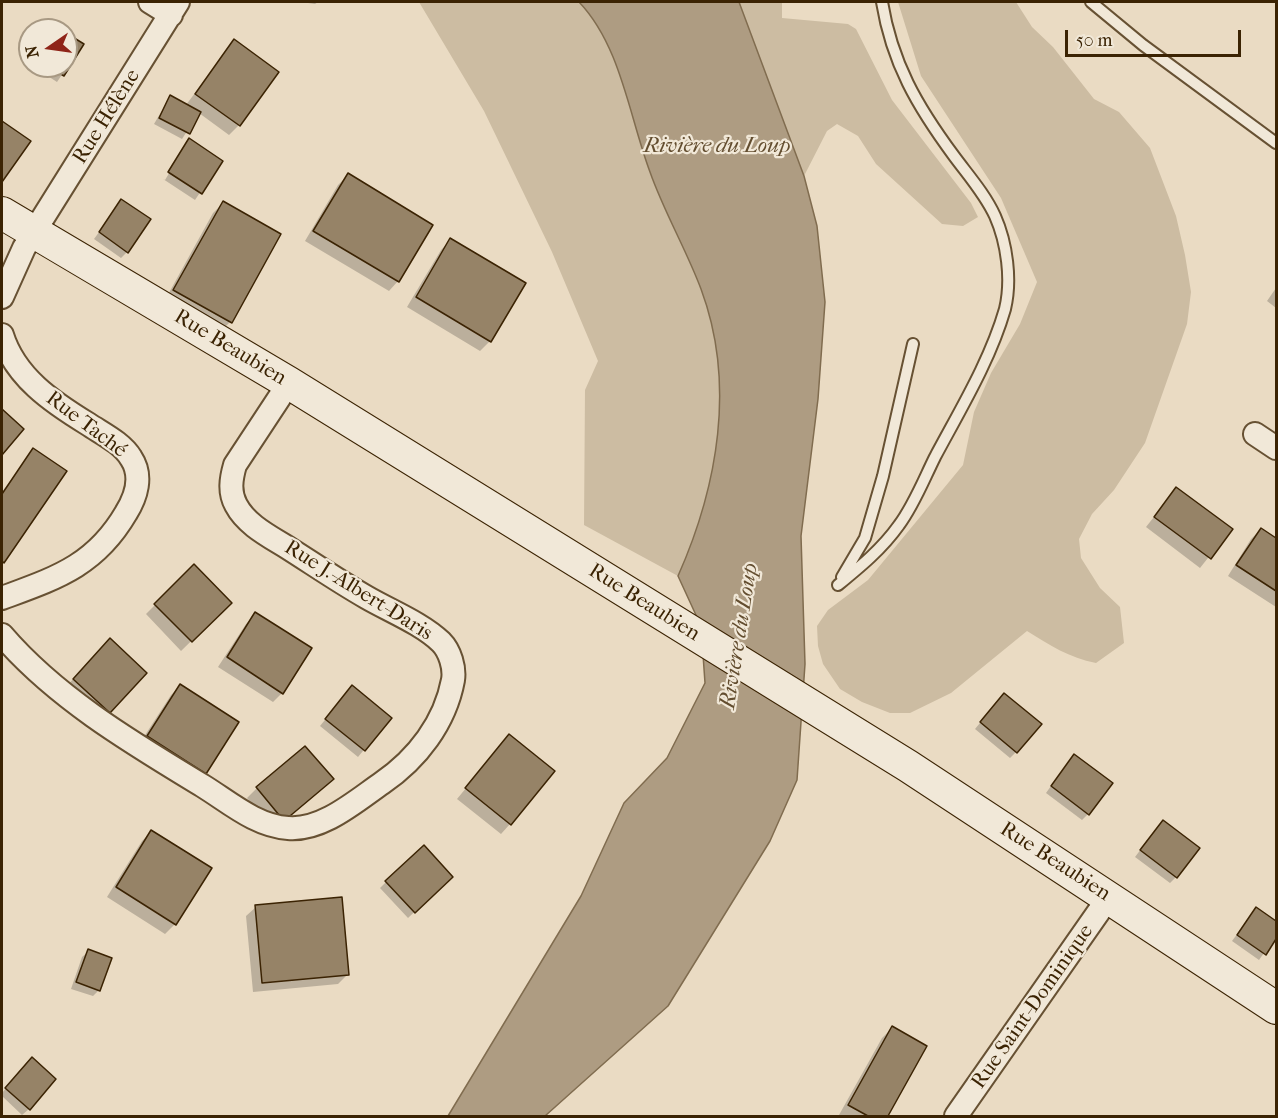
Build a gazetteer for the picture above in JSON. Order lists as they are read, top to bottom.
{
  "streets": {
    "main road": ["Rue Beaubien"],
    "street": [
      "Rue Hélène",
      "Rue Taché",
      "Rue J.-Albert-Daris",
      "Rue Saint-Dominique"
    ]
  },
  "crossings": [
    ["Rue Hélène", "Rue Beaubien"],
    ["Rue Beaubien", "Rue J.-Albert-Daris"],
    ["Rue Beaubien", "Rue Saint-Dominique"]
  ],
  "water": ["Rivière du Loup"],
  "scale_bar": "50 m",
  "north": "left"
}
